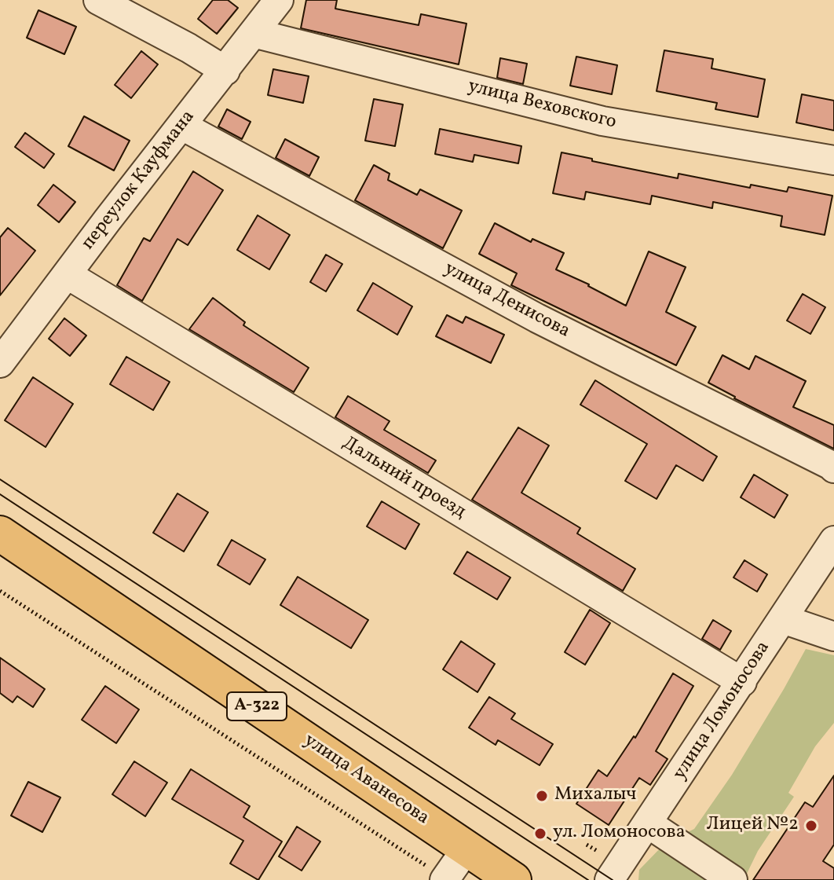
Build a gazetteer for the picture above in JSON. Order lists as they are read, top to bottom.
{
  "streets": {
    "highway": ["А-322", "улица Аванесова"],
    "street": [
      "улица Веховского",
      "переулок Кауфмана",
      "улица Денисова",
      "Дальний проезд",
      "улица Ломоносова"
    ]
  },
  "crossings": [
    ["улица Веховского", "переулок Кауфмана"],
    ["переулок Кауфмана", "улица Денисова"],
    ["переулок Кауфмана", "Дальний проезд"],
    ["Дальний проезд", "улица Ломоносова"]
  ],
  "places": ["Михалыч", "Лицей №2", "ул. Ломоносова"]
}
